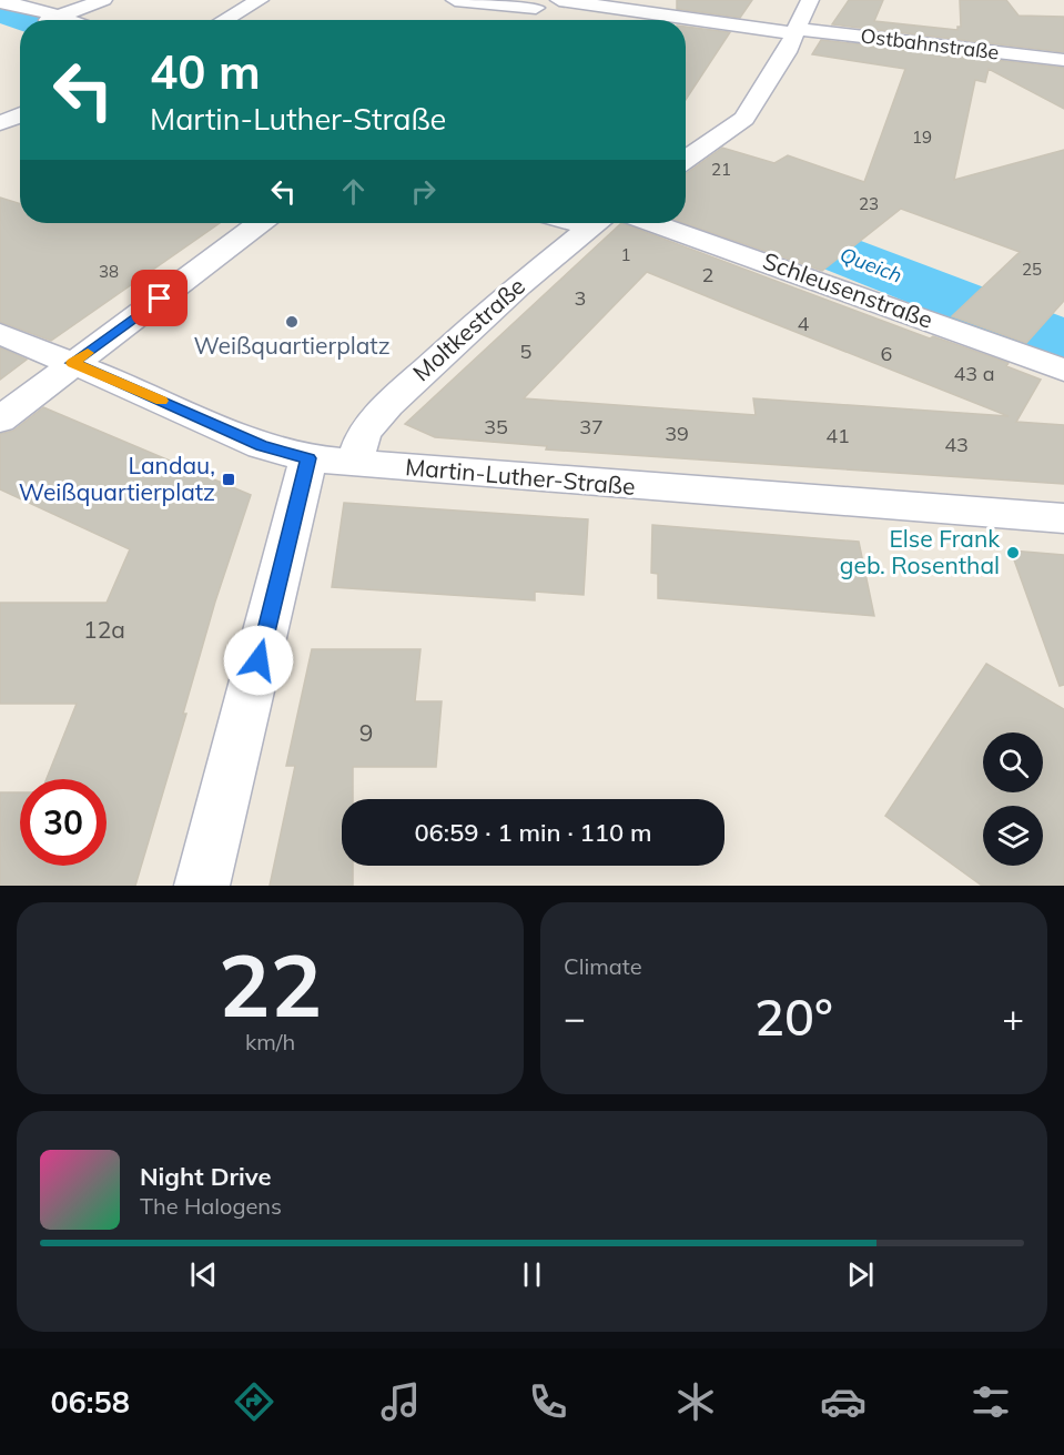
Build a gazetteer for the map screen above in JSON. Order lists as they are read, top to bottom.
{
  "streets": {
    "street": [
      "Ostbahnstraße",
      "Schleusenstraße",
      "Moltkestraße",
      "Martin-Luther-Straße"
    ]
  },
  "crossings": [
    ["Moltkestraße", "Martin-Luther-Straße"]
  ],
  "water": ["Queich"],
  "places": {
    "other": ["Weißquartierplatz", "Else Frank geb. Rosenthal"],
    "transit": ["Landau, Weißquartierplatz"]
  },
  "house_numbers": [
    "19",
    "21",
    "23",
    "1",
    "25",
    "38",
    "2",
    "3",
    "4",
    "5",
    "6",
    "43 a",
    "35",
    "37",
    "39",
    "41",
    "43",
    "12a",
    "9"
  ],
  "page": {
    "turn": ["40 m", "Martin-Luther-Straße"],
    "limit": "30",
    "trip": "06:59 · 1 min · 110 m",
    "tile": [
      ["22", "km/h"],
      "Climate"
    ],
    "heat": ["−", "20°", "+"],
    "song": ["Night Drive", "The Halogens"],
    "tabs": "06:58"
  }
}
